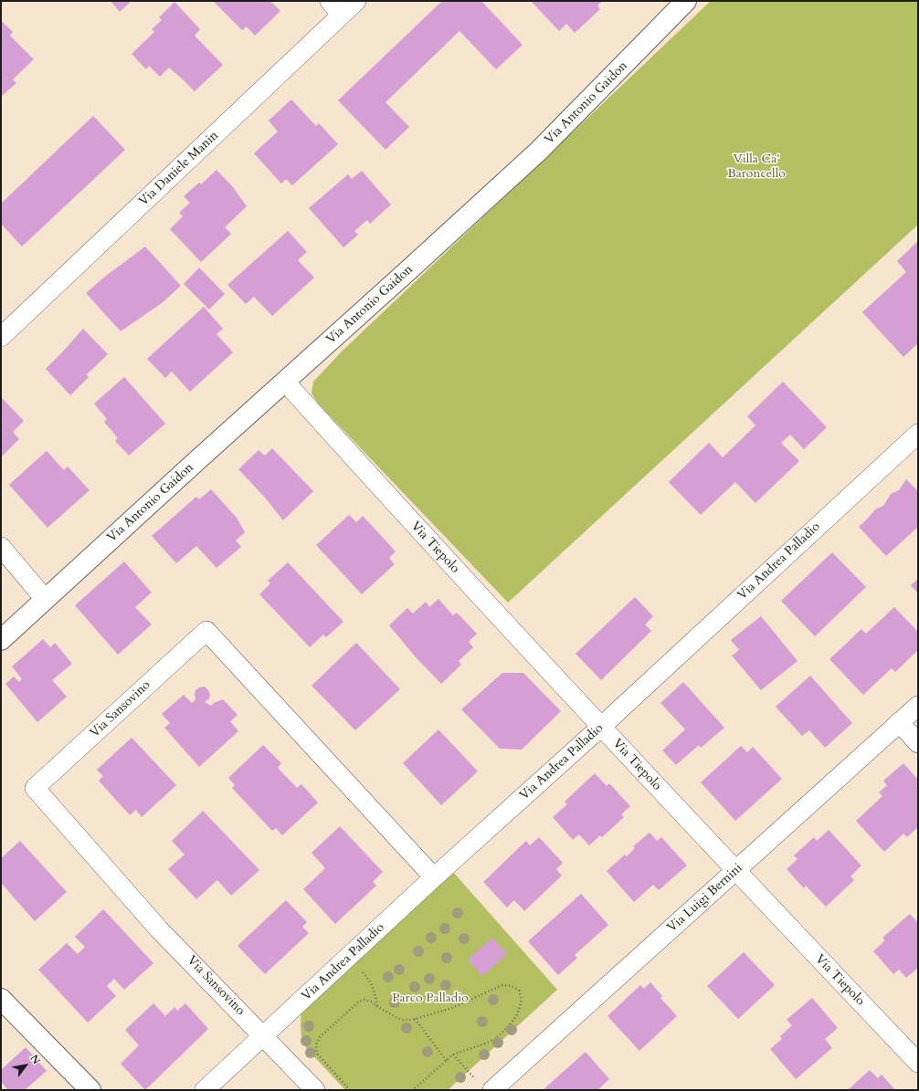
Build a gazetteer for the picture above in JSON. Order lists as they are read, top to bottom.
{
  "streets": {
    "street": [
      "Via Antonio Gaidon",
      "Via Daniele Manin",
      "Via Tiepolo",
      "Via Andrea Palladio",
      "Via Sansovino",
      "Via Luigi Bernini"
    ]
  },
  "crossings": [
    ["Via Antonio Gaidon", "Via Tiepolo"],
    ["Via Tiepolo", "Via Andrea Palladio"],
    ["Via Tiepolo", "Via Luigi Bernini"],
    ["Via Andrea Palladio", "Via Sansovino"]
  ],
  "parks": ["Villa Ca' Baroncello", "Parco Palladio"],
  "north": "top right"
}
